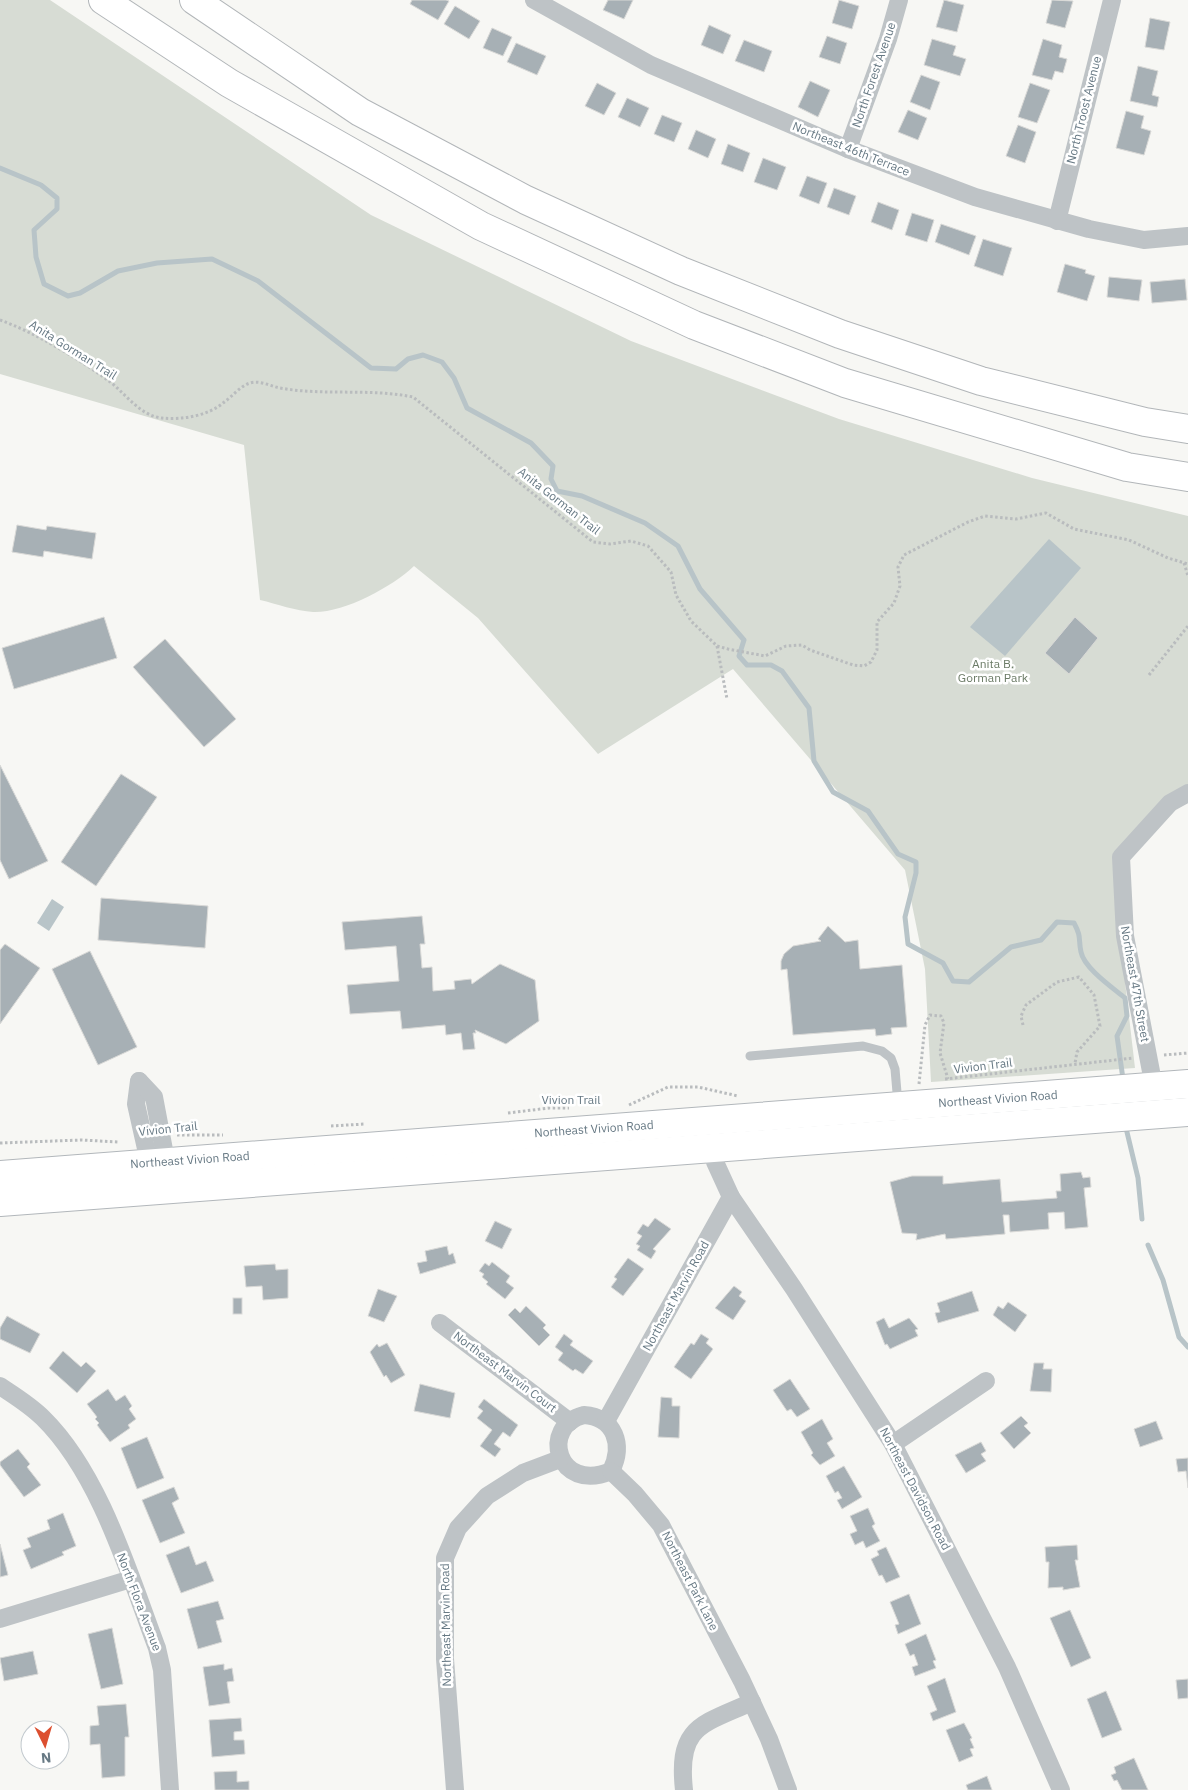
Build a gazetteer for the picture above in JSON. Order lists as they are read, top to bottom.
{
  "streets": {
    "main road": ["Northeast Vivion Road"],
    "street": [
      "North Forest Avenue",
      "North Troost Avenue",
      "Northeast 46th Terrace",
      "Northeast 47th Street",
      "Northeast Marvin Road",
      "Northeast Marvin Court",
      "Northeast Davidson Road",
      "Northeast Park Lane",
      "North Flora Avenue"
    ],
    "path": ["Anita Gorman Trail", "Vivion Trail"]
  },
  "crossings": [
    ["North Forest Avenue", "Northeast 46th Terrace"],
    ["North Troost Avenue", "Northeast 46th Terrace"],
    ["Northeast 47th Street", "Northeast Vivion Road"],
    ["Vivion Trail", "Northeast Vivion Road"],
    ["Northeast Vivion Road", "Northeast Davidson Road"],
    ["Northeast Marvin Road", "Northeast Marvin Court"],
    ["Northeast Marvin Road", "Northeast Davidson Road"],
    ["Northeast Marvin Road", "Northeast Park Lane"],
    ["Northeast Marvin Court", "Northeast Park Lane"]
  ],
  "parks": ["Anita B. Gorman Park"],
  "north": "bottom"
}
